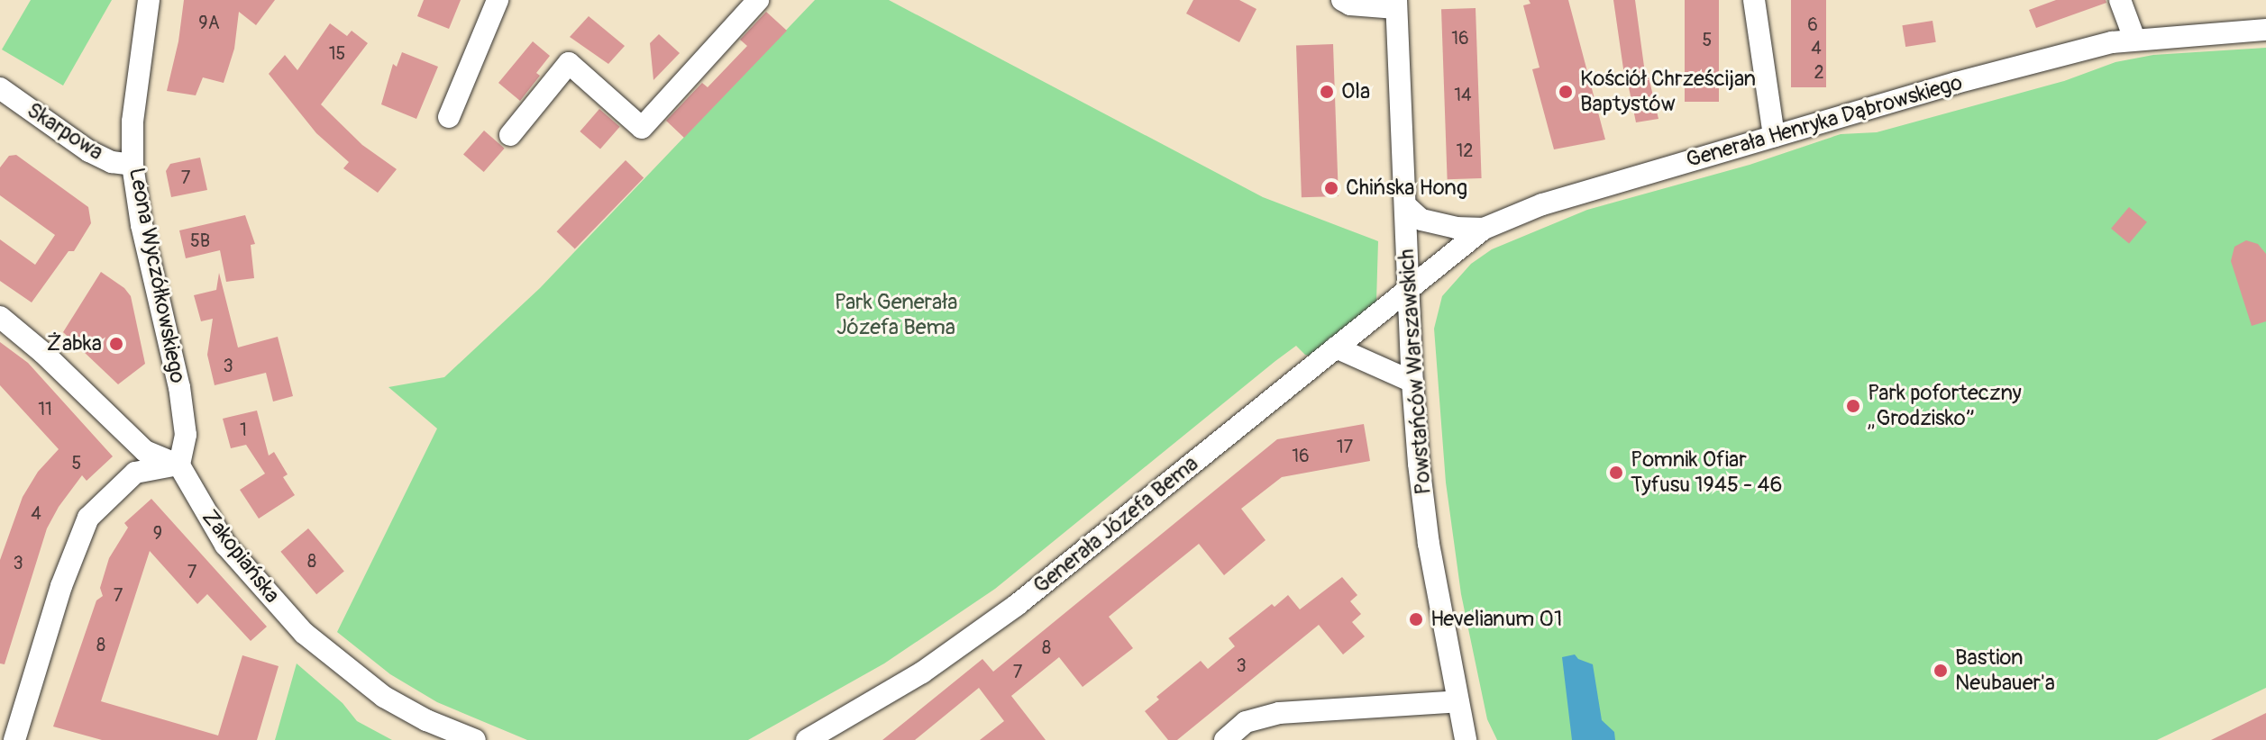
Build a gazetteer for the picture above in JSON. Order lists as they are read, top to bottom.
{
  "streets": {
    "street": [
      "Generała Henryka Dąbrowskiego",
      "Skarpowa",
      "Leona Wyczółkowskiego",
      "Powstańców Warszawskich",
      "Generała Józefa Bema",
      "Zakopiańska"
    ]
  },
  "crossings": [
    ["Generała Henryka Dąbrowskiego", "Powstańców Warszawskich"],
    ["Generała Henryka Dąbrowskiego", "Generała Józefa Bema"],
    ["Skarpowa", "Leona Wyczółkowskiego"],
    ["Leona Wyczółkowskiego", "Zakopiańska"],
    ["Powstańców Warszawskich", "Generała Józefa Bema"]
  ],
  "parks": ["Park Generała Józefa Bema"],
  "places": [
    "Ola",
    "Kościół Chrześcijan Baptystów",
    "Chińska Hong",
    "Żabka",
    "Park poforteczny „Grodzisko”",
    "Pomnik Ofiar Tyfusu 1945 - 46",
    "Hevelianum 01",
    "Bastion Neubauer'a"
  ],
  "house_numbers": [
    "9A",
    "6",
    "16",
    "5",
    "4",
    "15",
    "2",
    "14",
    "12",
    "7",
    "5B",
    "3",
    "11",
    "1",
    "17",
    "16",
    "5",
    "4",
    "9",
    "8",
    "3",
    "7",
    "7",
    "8",
    "8",
    "3",
    "7"
  ]
}
